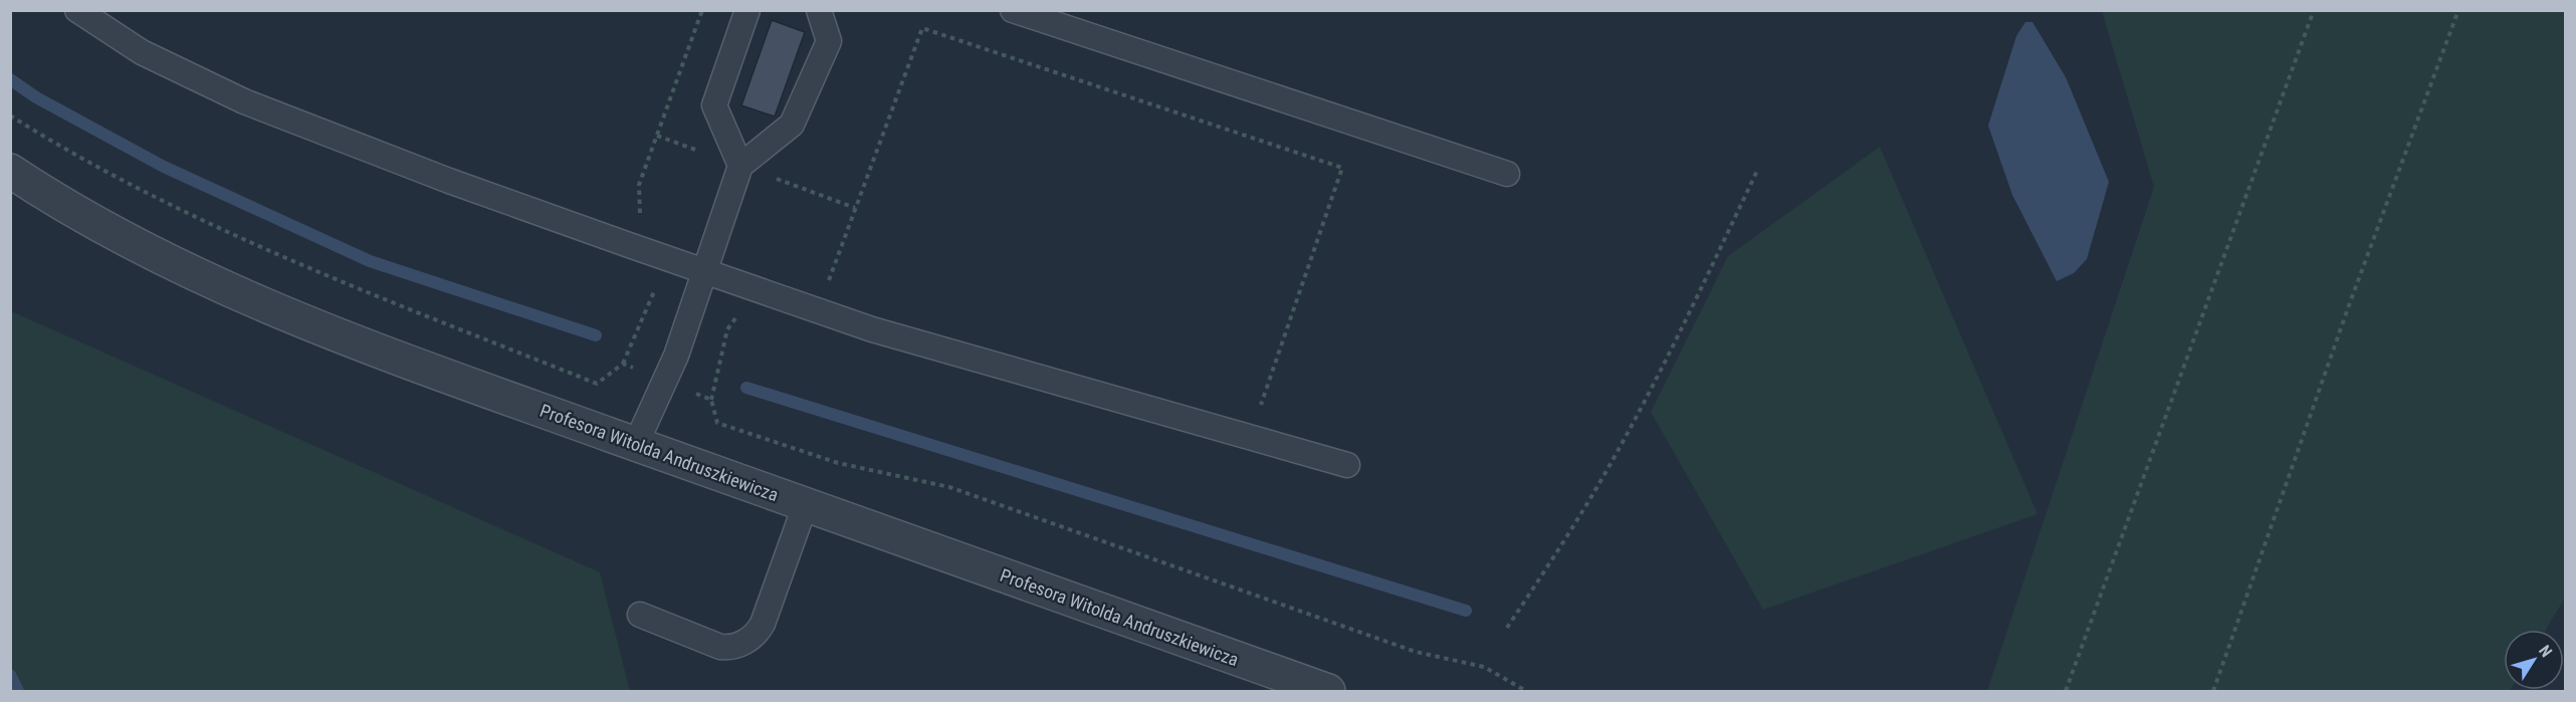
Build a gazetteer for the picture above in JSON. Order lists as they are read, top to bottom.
{
  "streets": {
    "street": ["Profesora Witolda Andruszkiewicza"]
  },
  "north": "top right"
}
